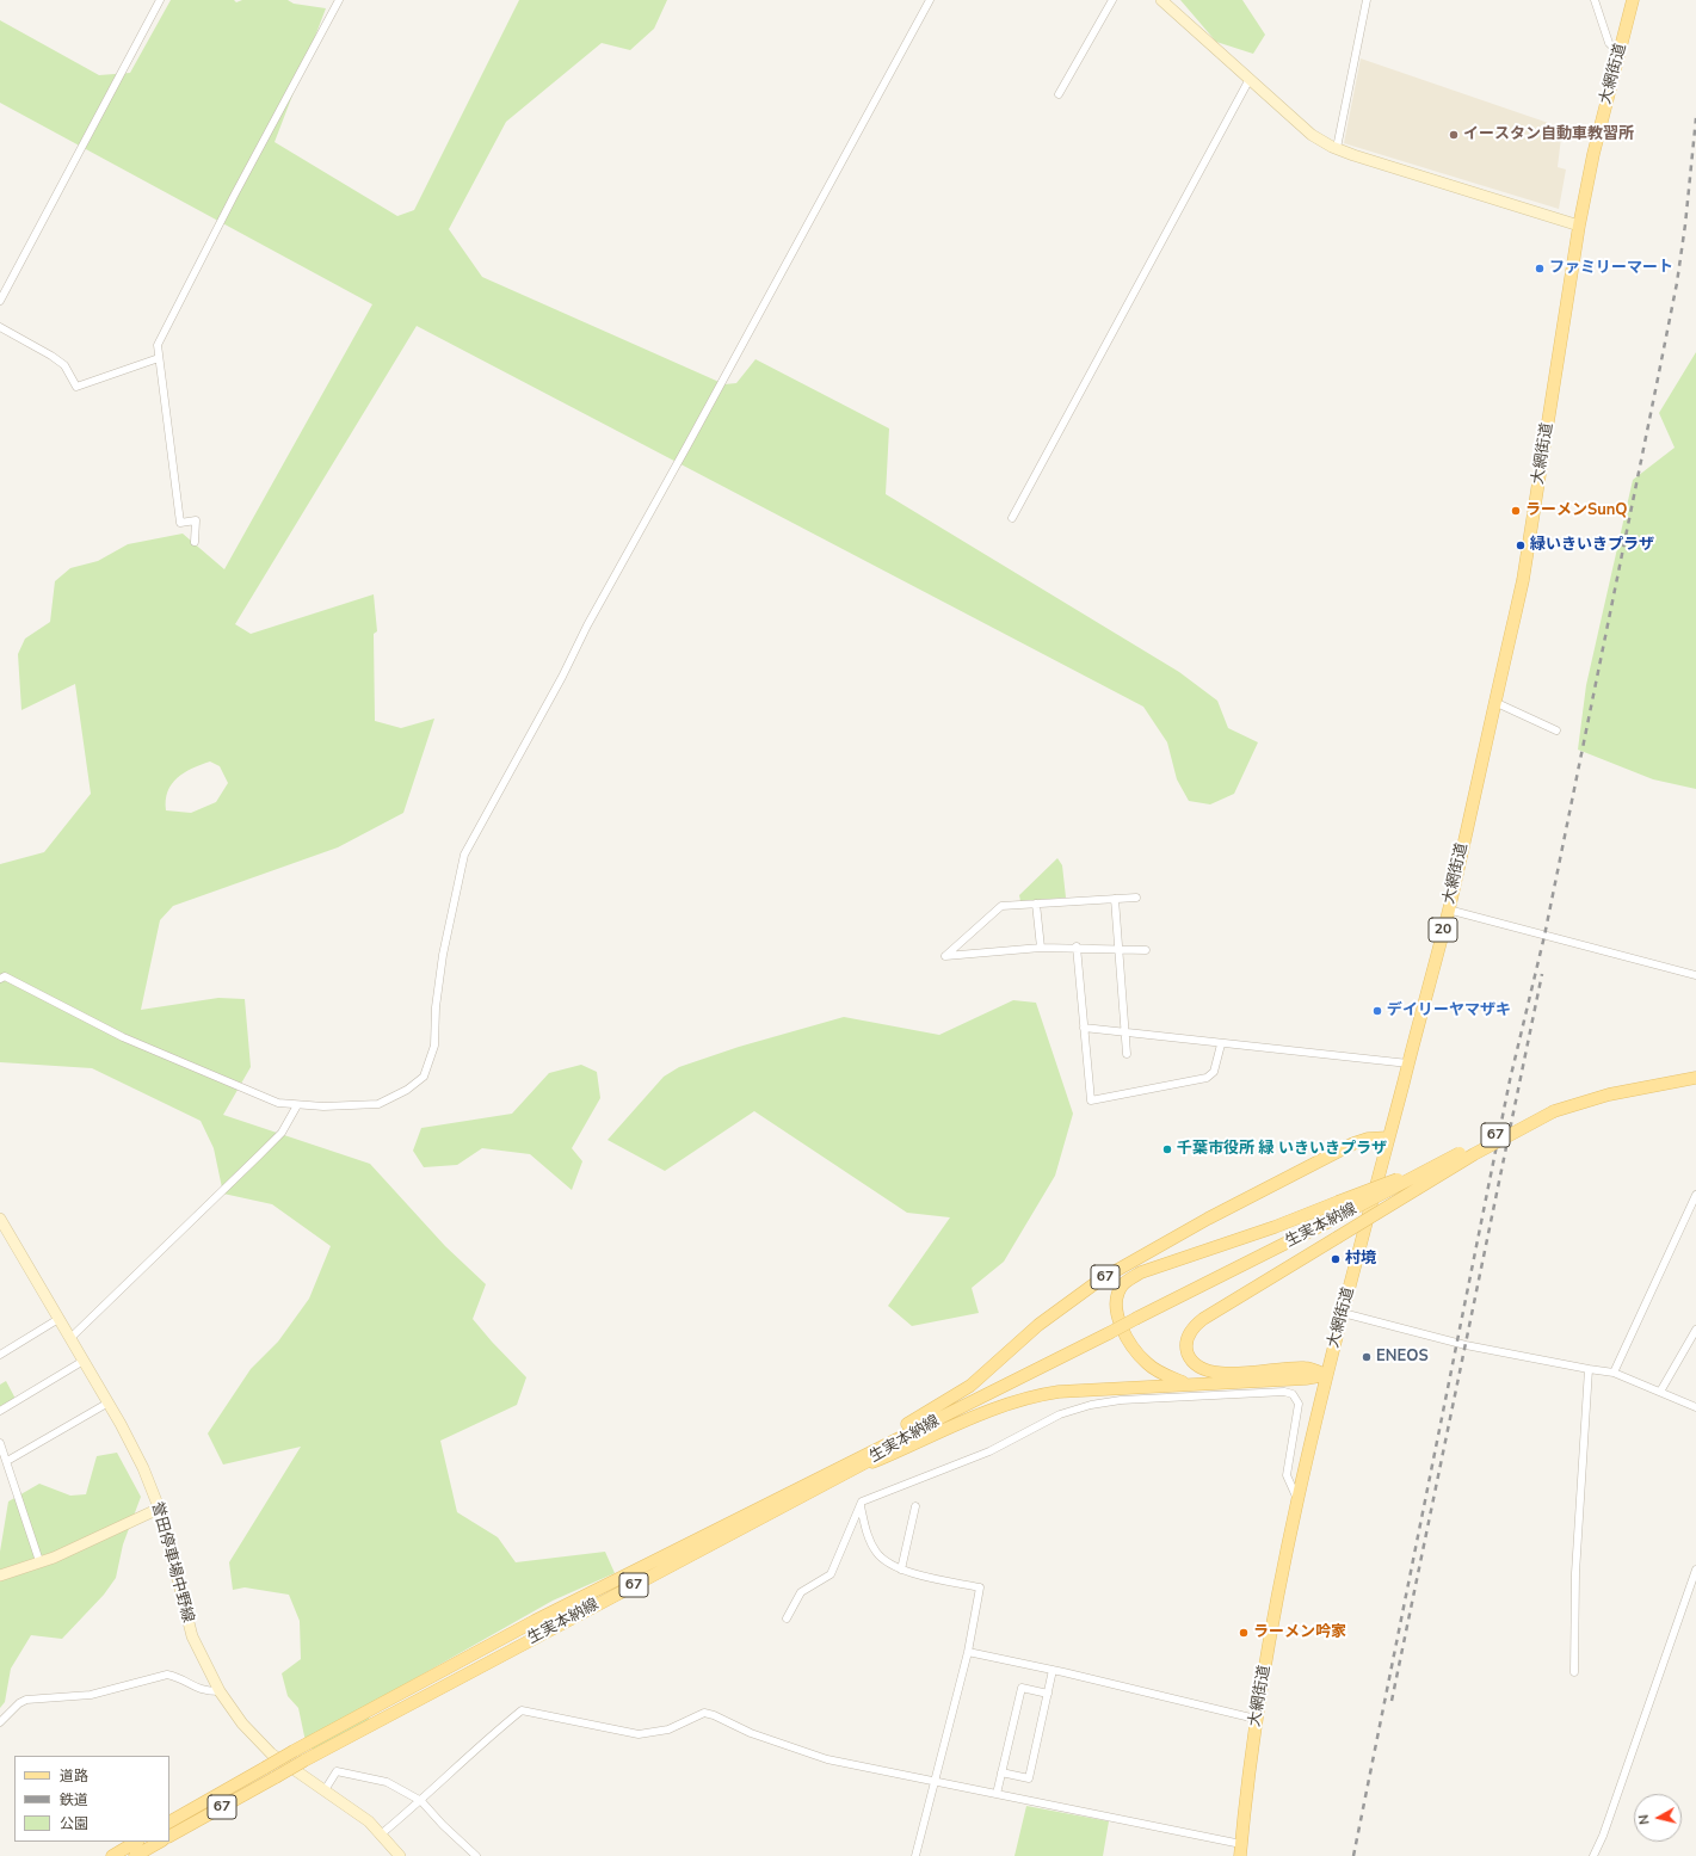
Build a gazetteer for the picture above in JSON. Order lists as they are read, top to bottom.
{
  "streets": {
    "main road": [
      "大網街道",
      "20",
      "67",
      "生実本納線",
      "誉田停車場中野線"
    ]
  },
  "crossings": [
    ["大網街道", "67"],
    ["67", "生実本納線"]
  ],
  "places": [
    "イースタン自動車教習所",
    "ファミリーマート",
    "ラーメンSunQ",
    "緑いきいきプラザ",
    "デイリーヤマザキ",
    "千葉市役所 緑 いきいきプラザ",
    "村境",
    "ENEOS",
    "ラーメン吟家"
  ],
  "legend": ["道路", "鉄道", "公園"],
  "north": "left"
}
